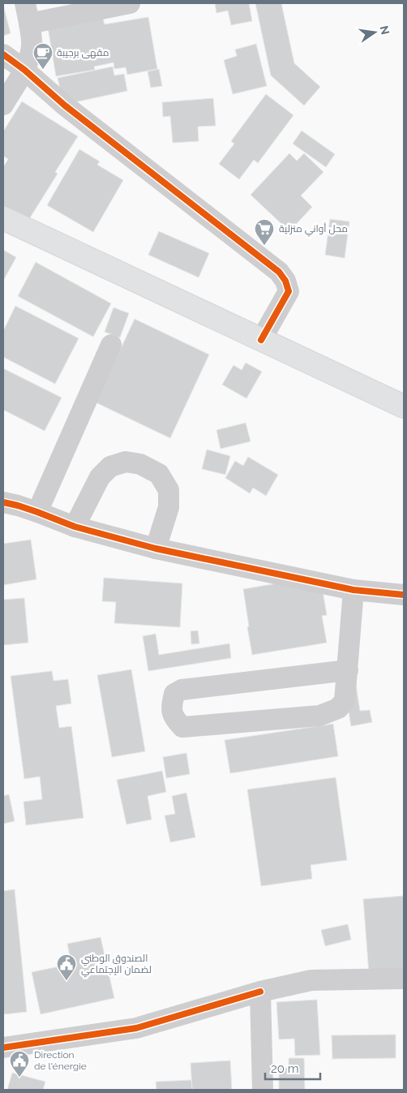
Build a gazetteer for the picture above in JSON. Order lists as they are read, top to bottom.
{
  "places": {
    "cafe": ["مقهى برجيبة"],
    "supermarket": ["محل أواني منزلية"],
    "public building": ["الصندوق الوطني لضمان الإجتماعي", "Direction de l'énergie"]
  },
  "scale_bar": "20 m",
  "north": "right"
}
